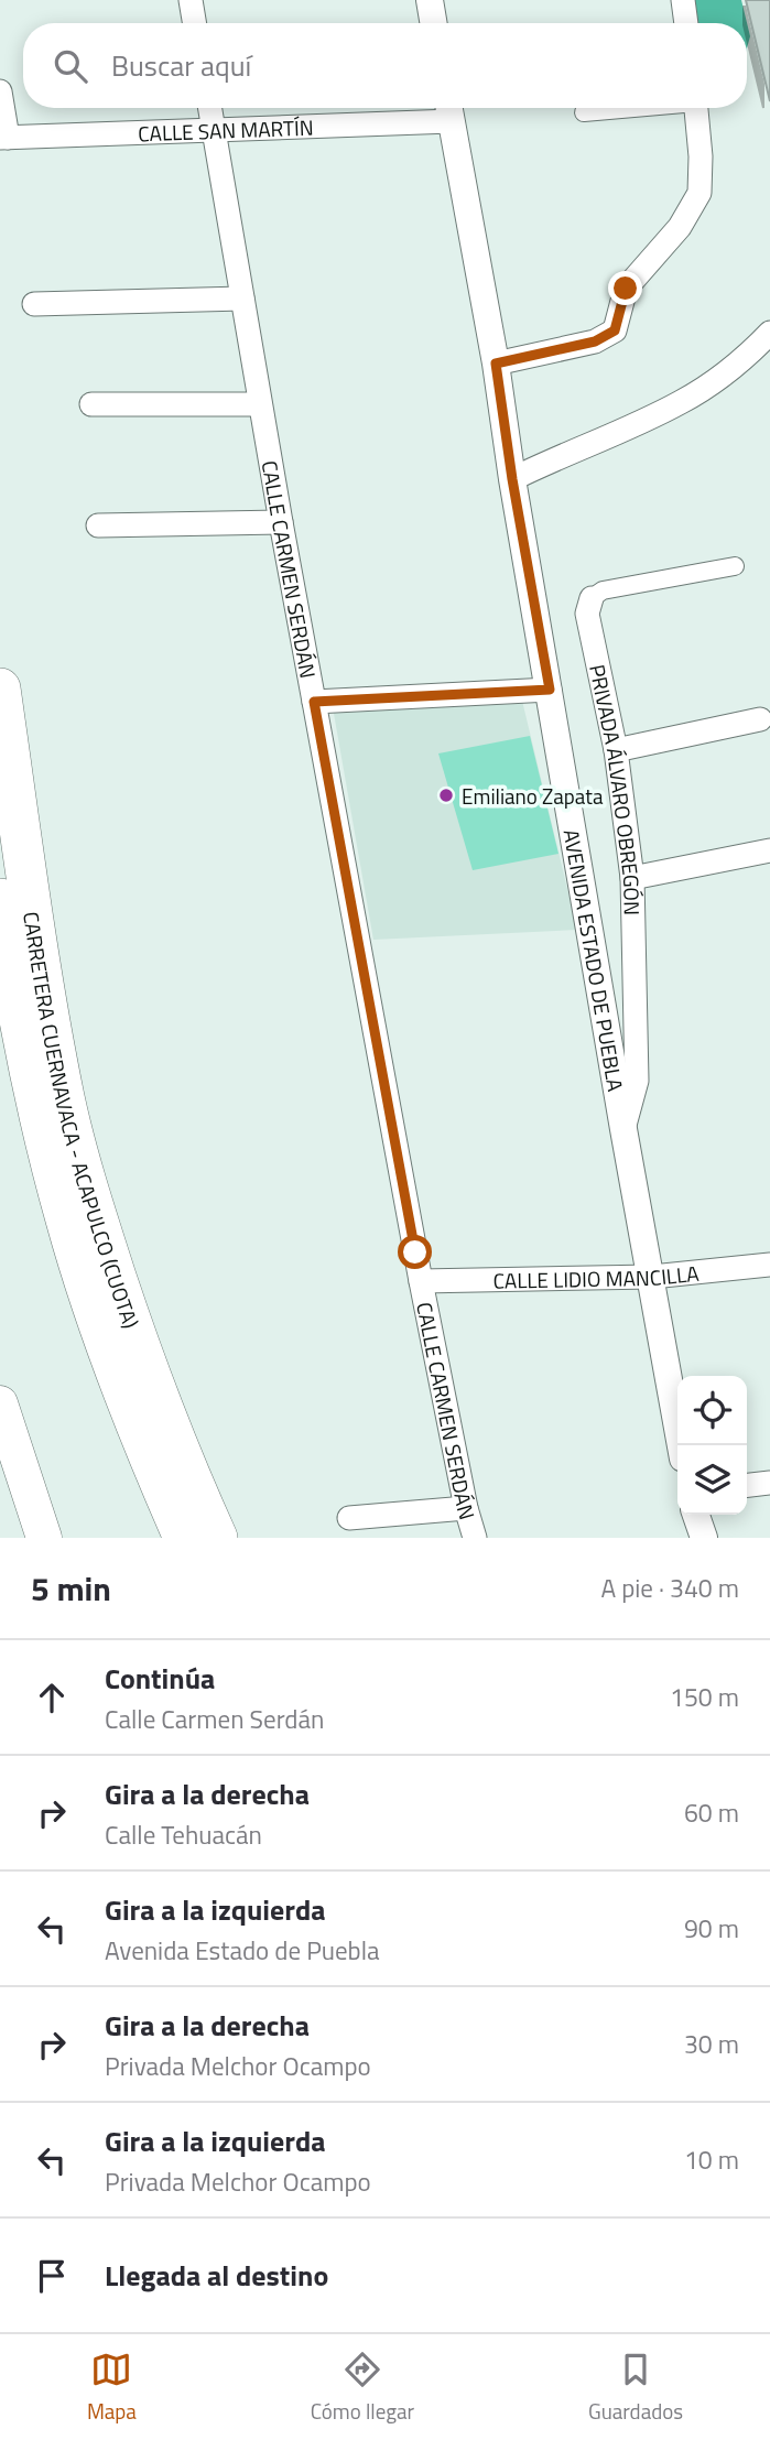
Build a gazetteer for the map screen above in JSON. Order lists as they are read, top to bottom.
{
  "streets": {
    "highway": ["CARRETERA CUERNAVACA - ACAPULCO (CUOTA)"],
    "street": [
      "CALLE SAN MARTÍN",
      "CALLE CARMEN SERDÁN",
      "PRIVADA ÁLVARO OBREGÓN",
      "AVENIDA ESTADO DE PUEBLA",
      "CALLE LIDIO MANCILLA"
    ]
  },
  "crossings": [
    ["CALLE SAN MARTÍN", "CALLE CARMEN SERDÁN"],
    ["CALLE SAN MARTÍN", "AVENIDA ESTADO DE PUEBLA"],
    ["CALLE CARMEN SERDÁN", "CALLE LIDIO MANCILLA"],
    ["PRIVADA ÁLVARO OBREGÓN", "AVENIDA ESTADO DE PUEBLA"],
    ["AVENIDA ESTADO DE PUEBLA", "CALLE LIDIO MANCILLA"]
  ],
  "places": ["Emiliano Zapata"],
  "page": {
    "search": "Buscar aquí",
    "heading": ["5 min", "A pie · 340 m"],
    "list": [
      ["Continúa", "Calle Carmen Serdán", "150 m"],
      ["Gira a la derecha", "Calle Tehuacán", "60 m"],
      ["Gira a la izquierda", "Avenida Estado de Puebla", "90 m"],
      ["Gira a la derecha", "Privada Melchor Ocampo", "30 m"],
      ["Gira a la izquierda", "Privada Melchor Ocampo", "10 m"],
      "Llegada al destino"
    ],
    "nav": ["Mapa", "Cómo llegar", "Guardados"]
  }
}
